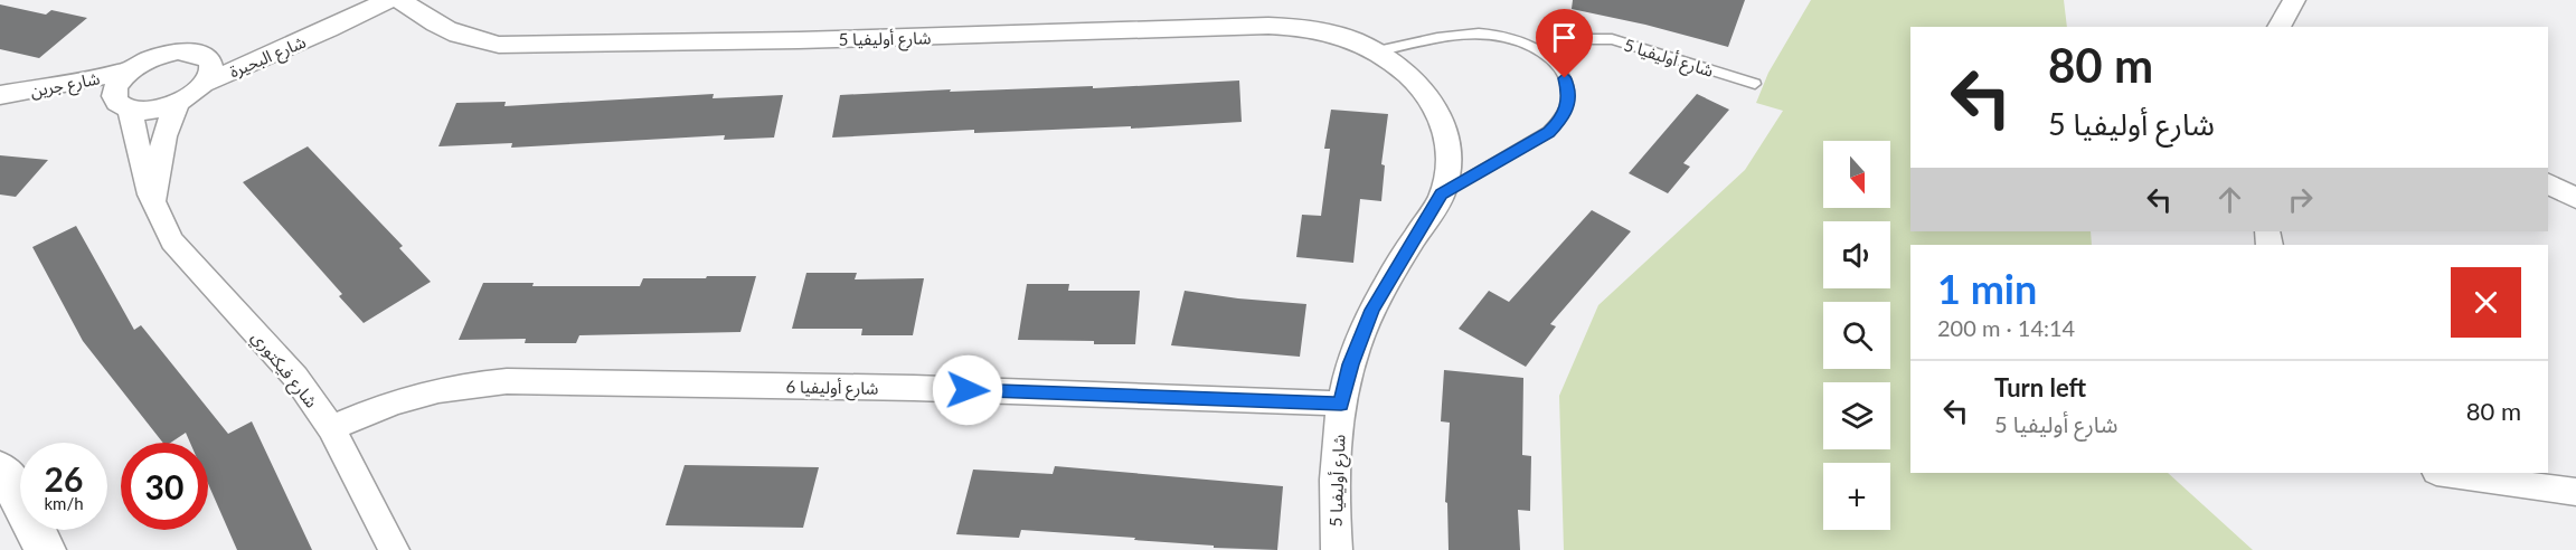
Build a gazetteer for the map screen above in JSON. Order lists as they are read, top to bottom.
{
  "streets": {
    "street": [
      "شارع أوليفيا 5",
      "شارع البحيرة",
      "شارع جرين",
      "شارع فيكتوري",
      "شارع أوليفيا 6"
    ]
  },
  "crossings": [
    ["شارع أوليفيا 5", "شارع أوليفيا 6"],
    ["شارع البحيرة", "شارع جرين"],
    ["شارع جرين", "شارع فيكتوري"],
    ["شارع فيكتوري", "شارع أوليفيا 6"]
  ],
  "north": "bottom",
  "page": {
    "turn": ["80 m", "شارع أوليفيا 5"],
    "map_buttons": "+",
    "heading": ["1 min", "200 m · 14:14"],
    "list": [
      {
        "name": "Turn left",
        "note": "شارع أوليفيا 5",
        "value": "80 m"
      }
    ],
    "speed": "26 km/h",
    "limit": "30"
  }
}
